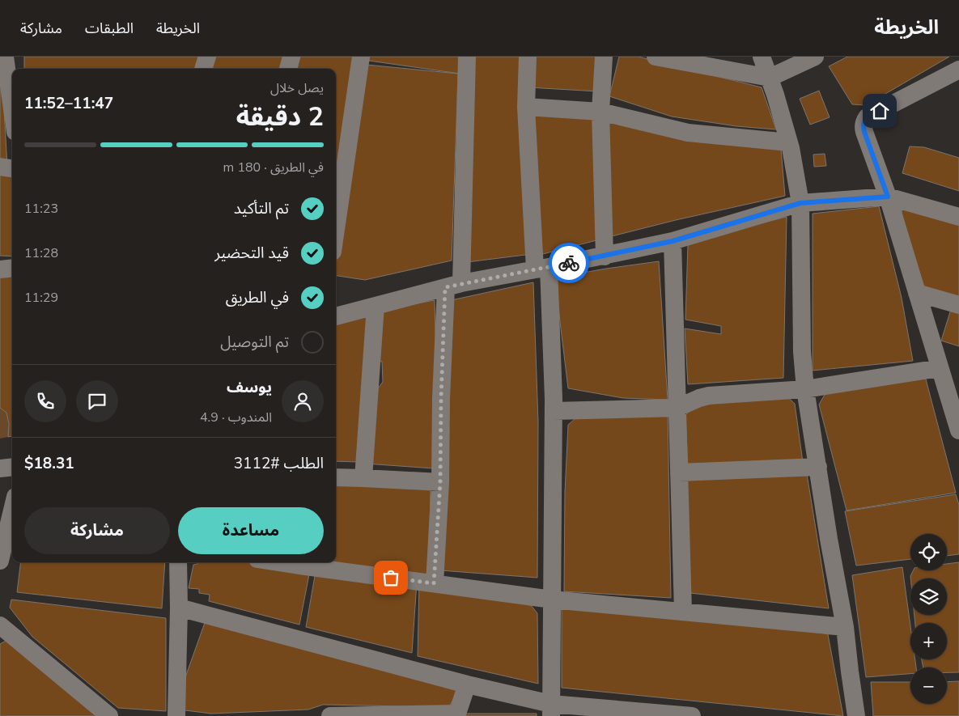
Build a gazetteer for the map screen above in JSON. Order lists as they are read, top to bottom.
{
  "page": {
    "header": "الخريطة",
    "nav": ["الخريطة", "الطبقات", "مشاركة"],
    "heading": ["2 دقيقة", "يصل خلال", "11:47–11:52"],
    "panel": [
      "يوسف",
      "المندوب · 4.9",
      "الطلب #3112",
      "$18.31"
    ],
    "bar": "في الطريق · 180 m",
    "list": [
      ["تم التأكيد", "11:23"],
      ["قيد التحضير", "11:28"],
      ["في الطريق", "11:29"],
      "تم التوصيل"
    ],
    "buttons": ["مساعدة", "مشاركة"],
    "map_buttons": ["+", "−"]
  }
}
